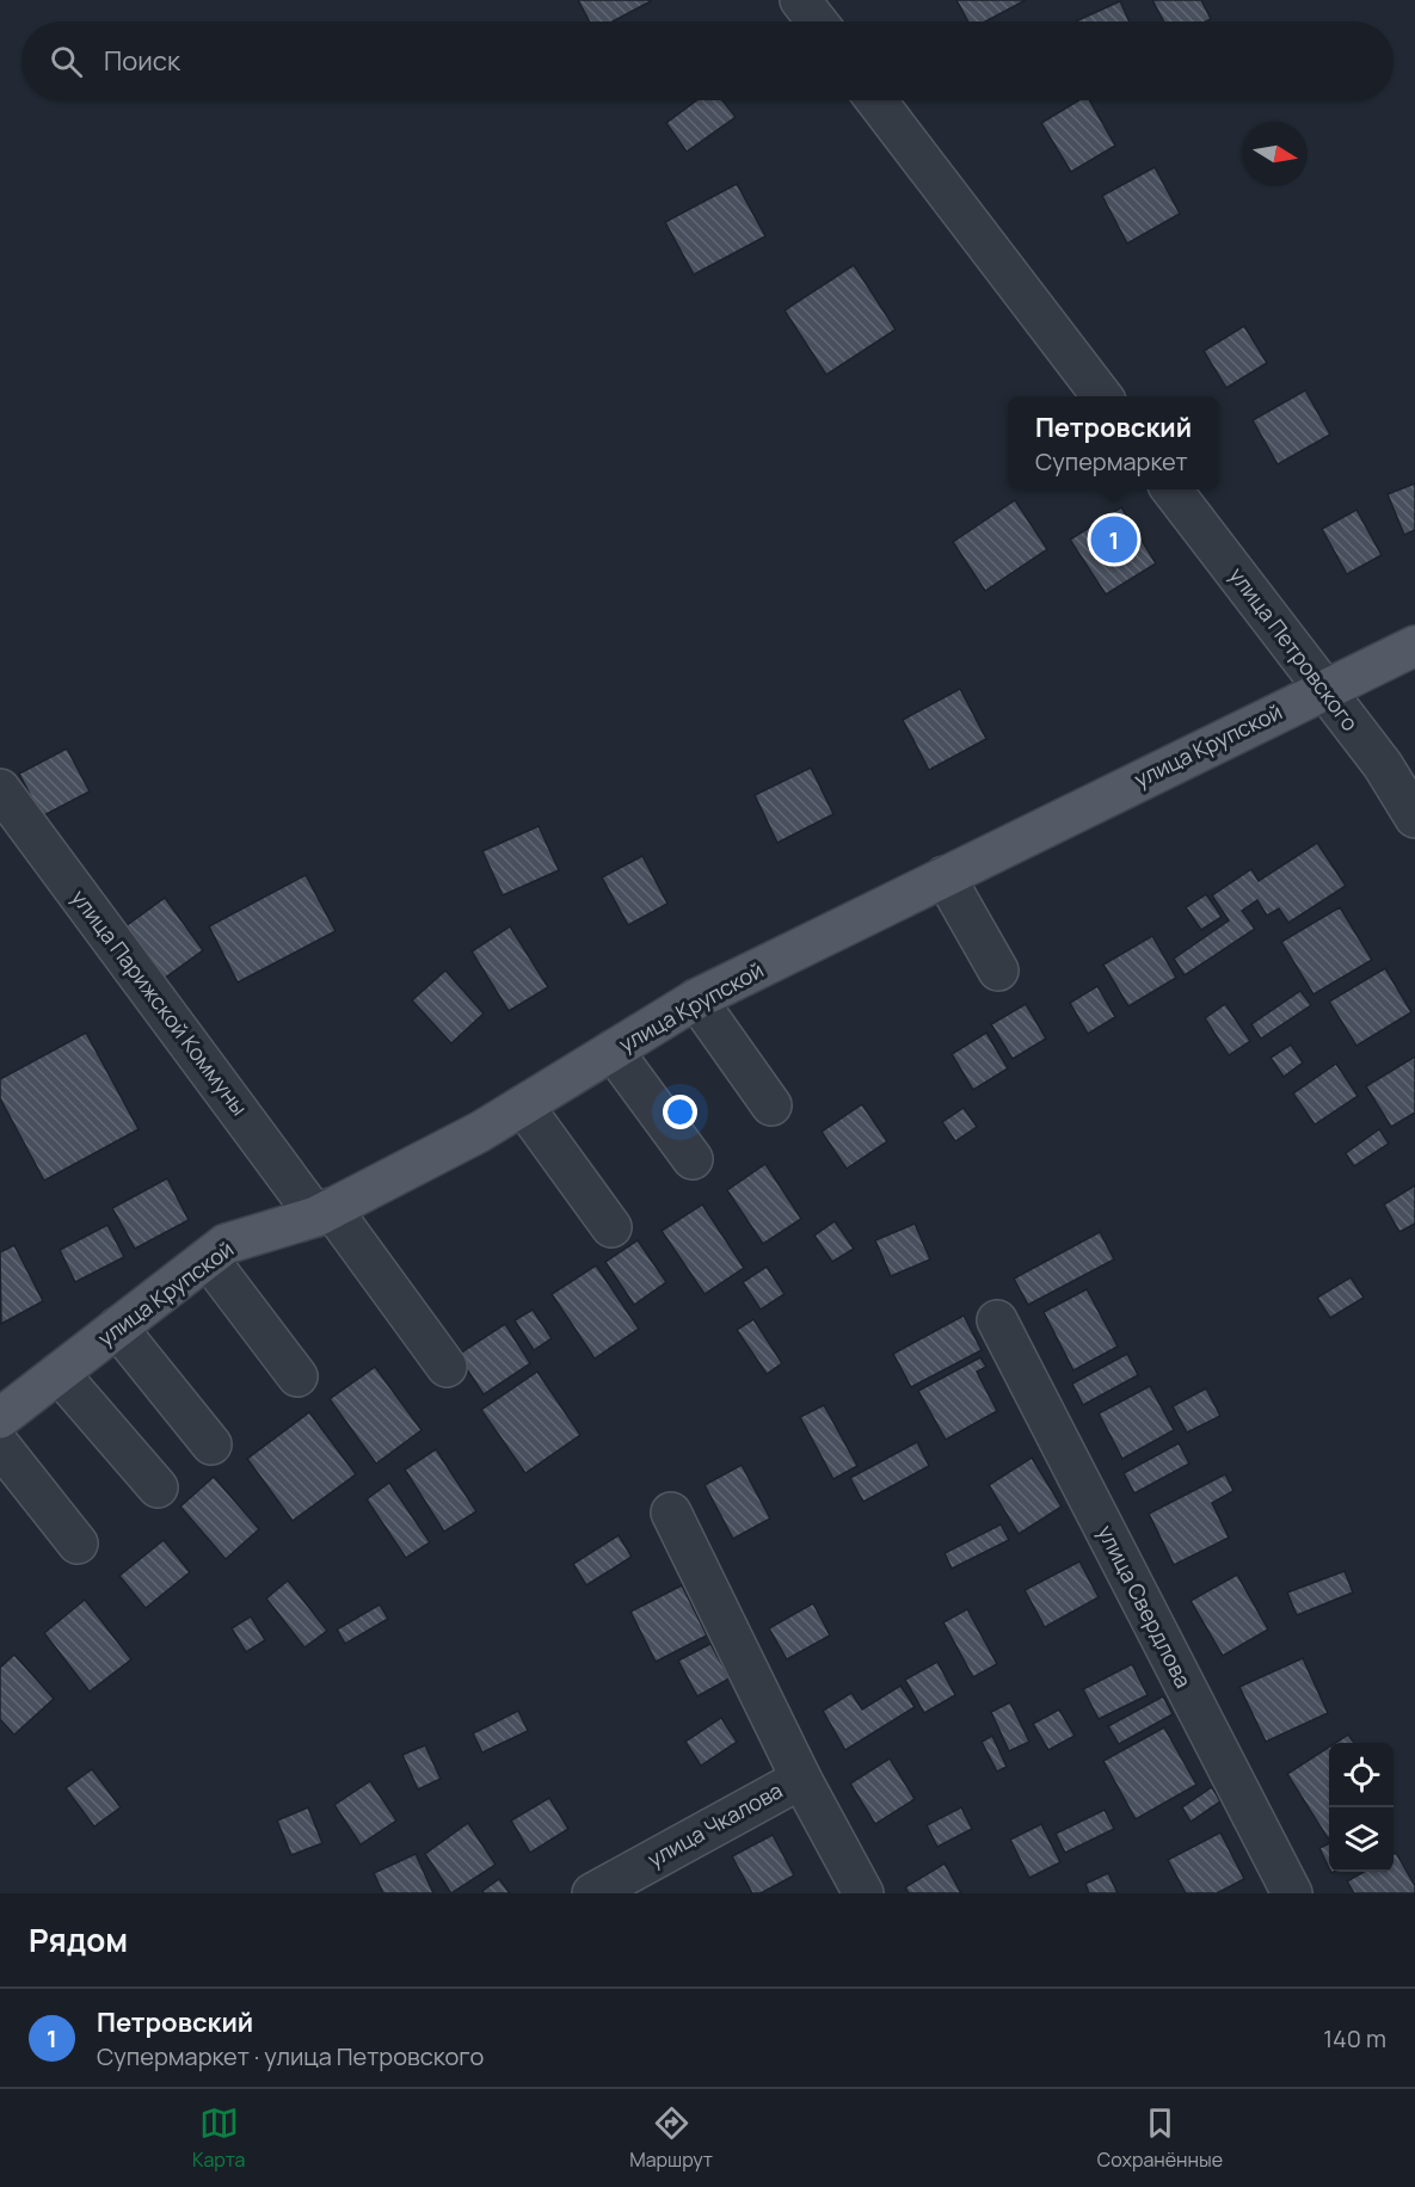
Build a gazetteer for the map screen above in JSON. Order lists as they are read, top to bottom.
{
  "streets": {
    "main road": ["улица Крупской"],
    "street": [
      "улица Петровского",
      "улица Парижской Коммуны",
      "улица Свердлова",
      "улица Чкалова"
    ]
  },
  "crossings": [
    ["улица Петровского", "улица Крупской"],
    ["улица Крупской", "улица Парижской Коммуны"]
  ],
  "north": "right",
  "page": {
    "search": "Поиск",
    "popup": ["Петровский", "Супермаркет"],
    "pins": "1",
    "heading": "Рядом",
    "list": [
      {
        "mark": "1",
        "name": "Петровский",
        "note": "Супермаркет · улица Петровского",
        "value": "140 m"
      }
    ],
    "nav": ["Карта", "Маршрут", "Сохранённые"]
  }
}
